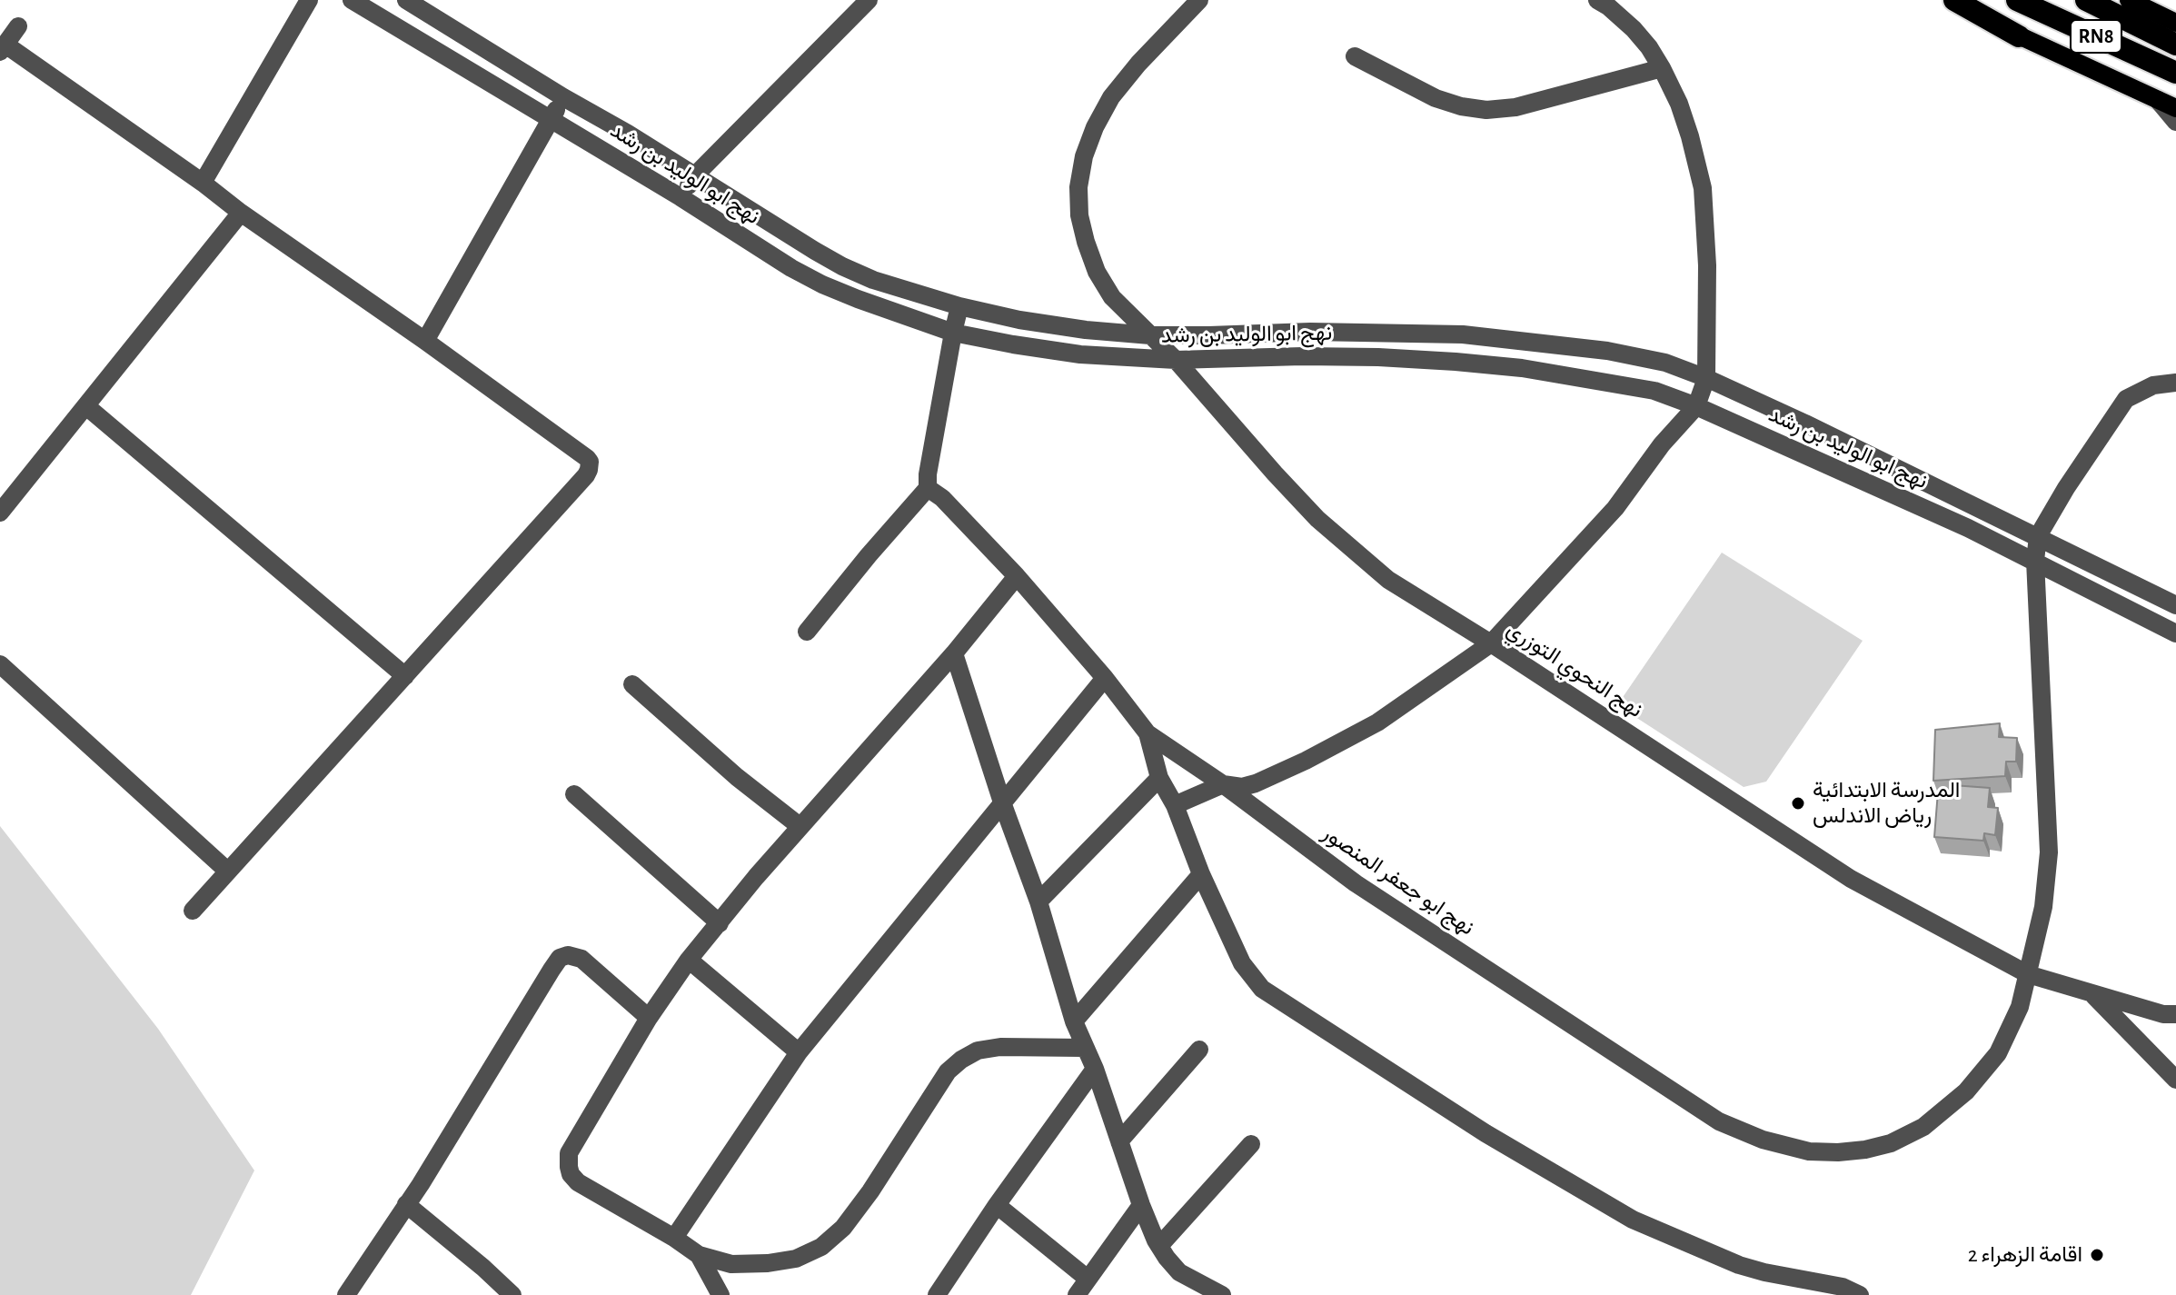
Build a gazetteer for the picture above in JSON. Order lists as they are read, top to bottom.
{
  "streets": {
    "highway": ["RN8"],
    "street": ["نهج ابو الوليد بن رشد", "نهج النحوي التوزري", "نهج ابو جعفر المنصور"]
  },
  "crossings": [
    ["نهج ابو الوليد بن رشد", "نهج النحوي التوزري"],
    ["نهج ابو الوليد بن رشد", "نهج ابو جعفر المنصور"],
    ["نهج النحوي التوزري", "نهج ابو جعفر المنصور"]
  ],
  "places": ["المدرسة الابتدائية رياض الاندلس", "اقامة الزهراء 2"]
}
